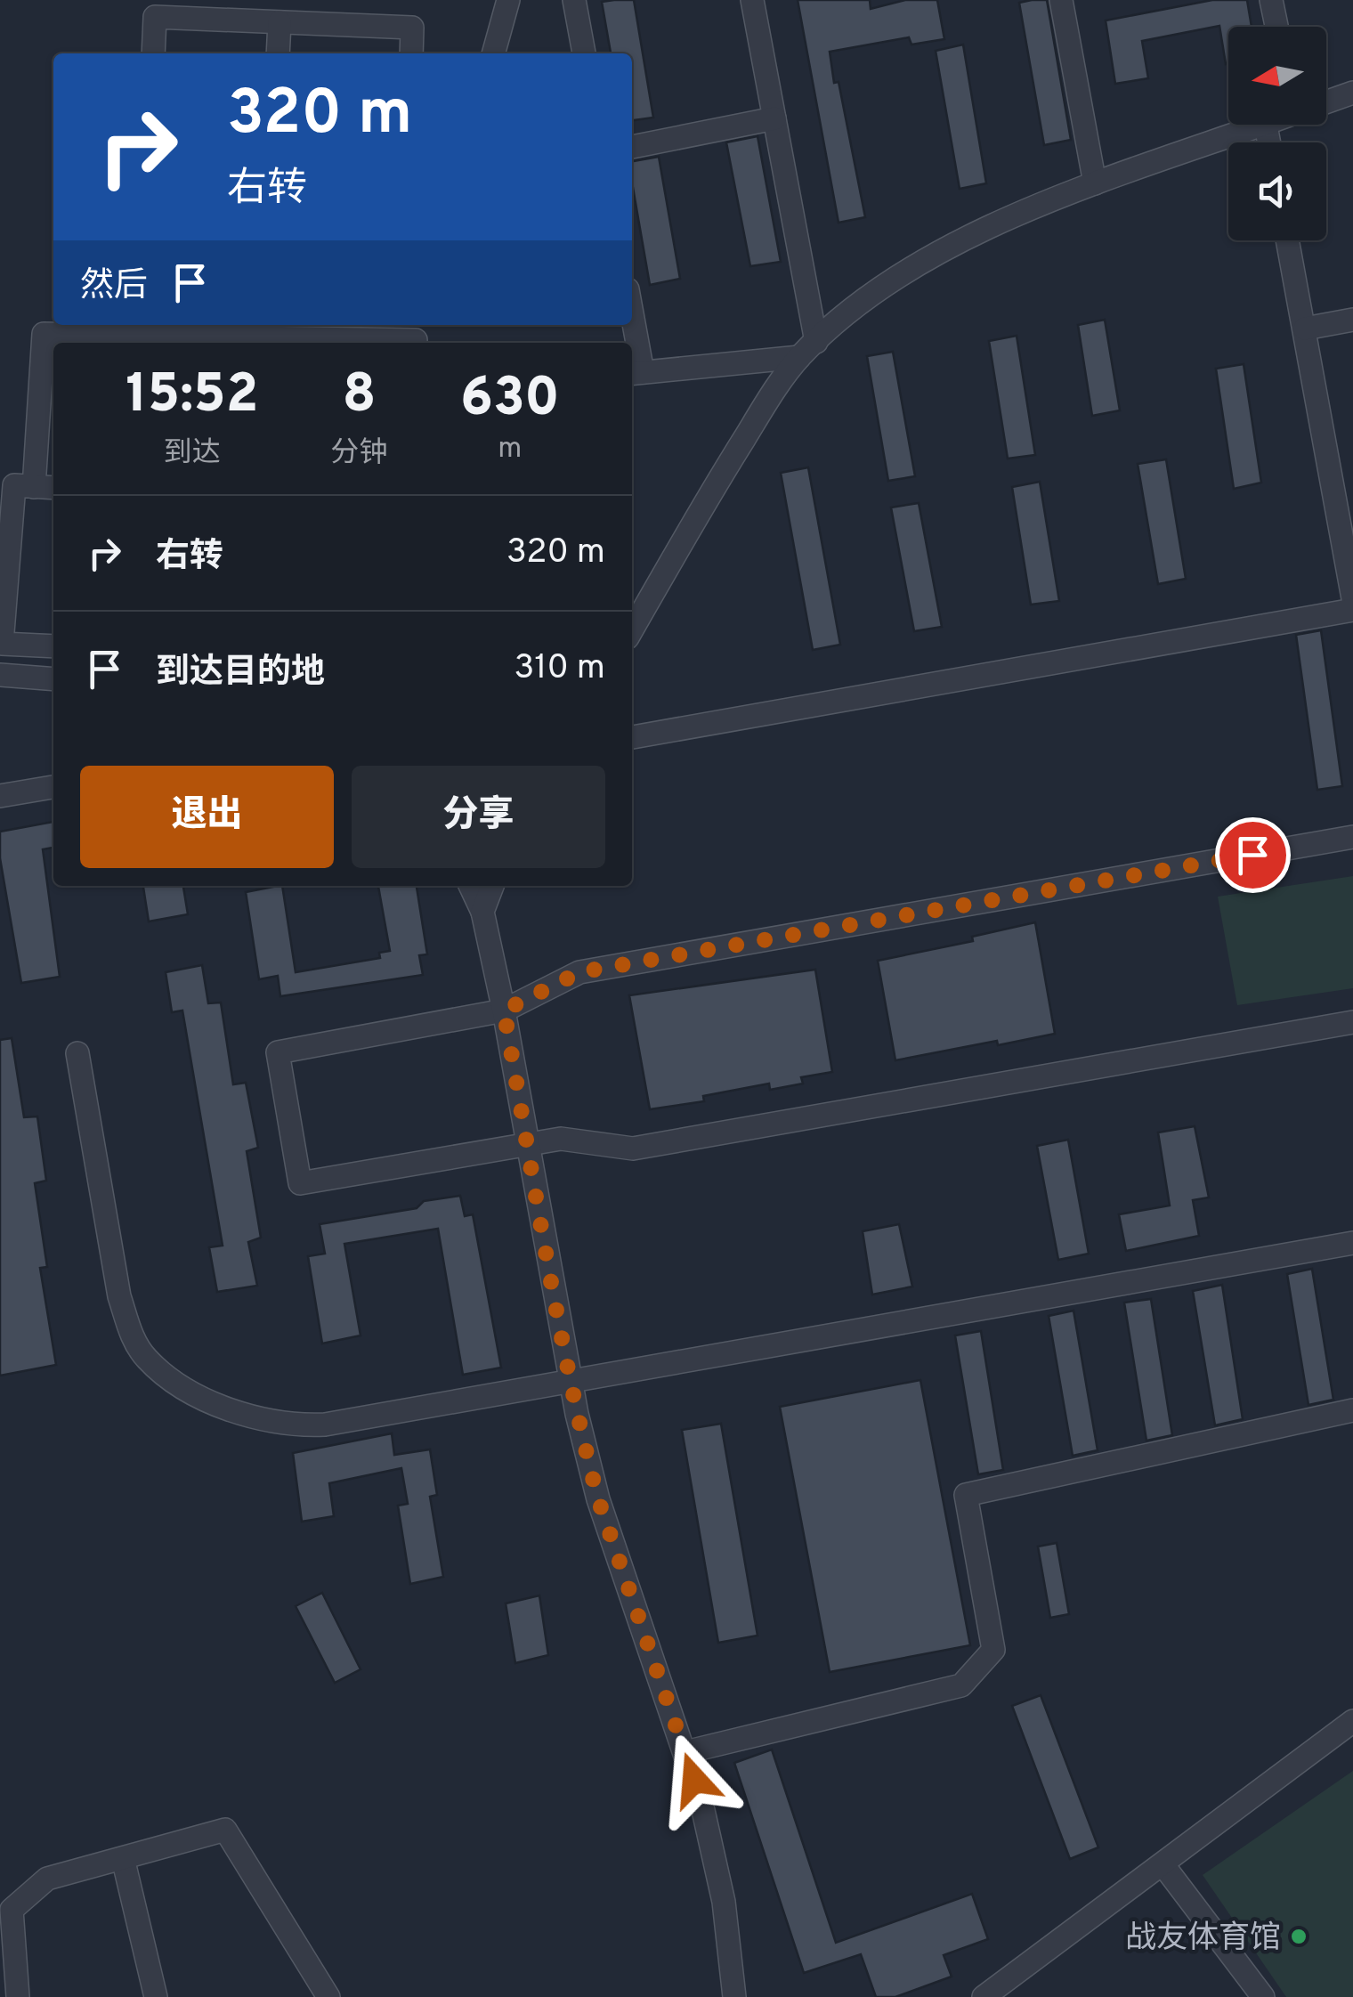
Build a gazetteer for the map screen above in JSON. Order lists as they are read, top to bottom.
{
  "places": ["战友体育馆"],
  "north": "left",
  "page": {
    "turn": ["320 m", "右转"],
    "then": "然后",
    "eta": [
      "15:52",
      "到达",
      "8",
      "分钟",
      "630",
      "m"
    ],
    "list": [
      {
        "name": "右转",
        "value": "320 m"
      },
      {
        "name": "到达目的地",
        "value": "310 m"
      }
    ],
    "buttons": ["退出", "分享"]
  }
}
